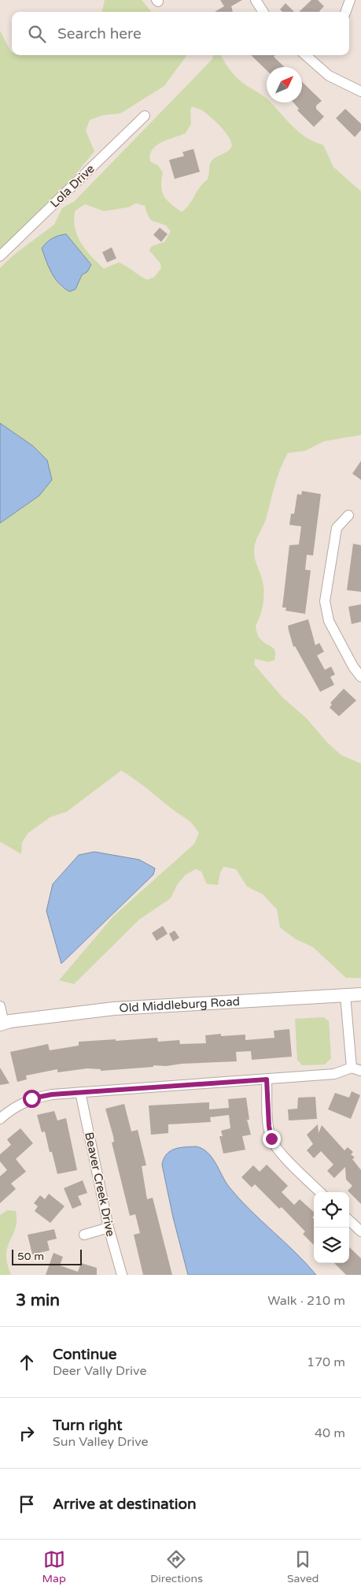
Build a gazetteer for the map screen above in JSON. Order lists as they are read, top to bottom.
{
  "streets": {
    "main road": ["Old Middleburg Road"],
    "street": ["Lola Drive", "Beaver Creek Drive"]
  },
  "scale_bar": "50 m",
  "north": "top right",
  "page": {
    "search": "Search here",
    "scale": "50 m",
    "heading": ["3 min", "Walk · 210 m"],
    "list": [
      ["Continue", "Deer Vally Drive", "170 m"],
      ["Turn right", "Sun Valley Drive", "40 m"],
      "Arrive at destination"
    ],
    "nav": ["Map", "Directions", "Saved"]
  }
}
